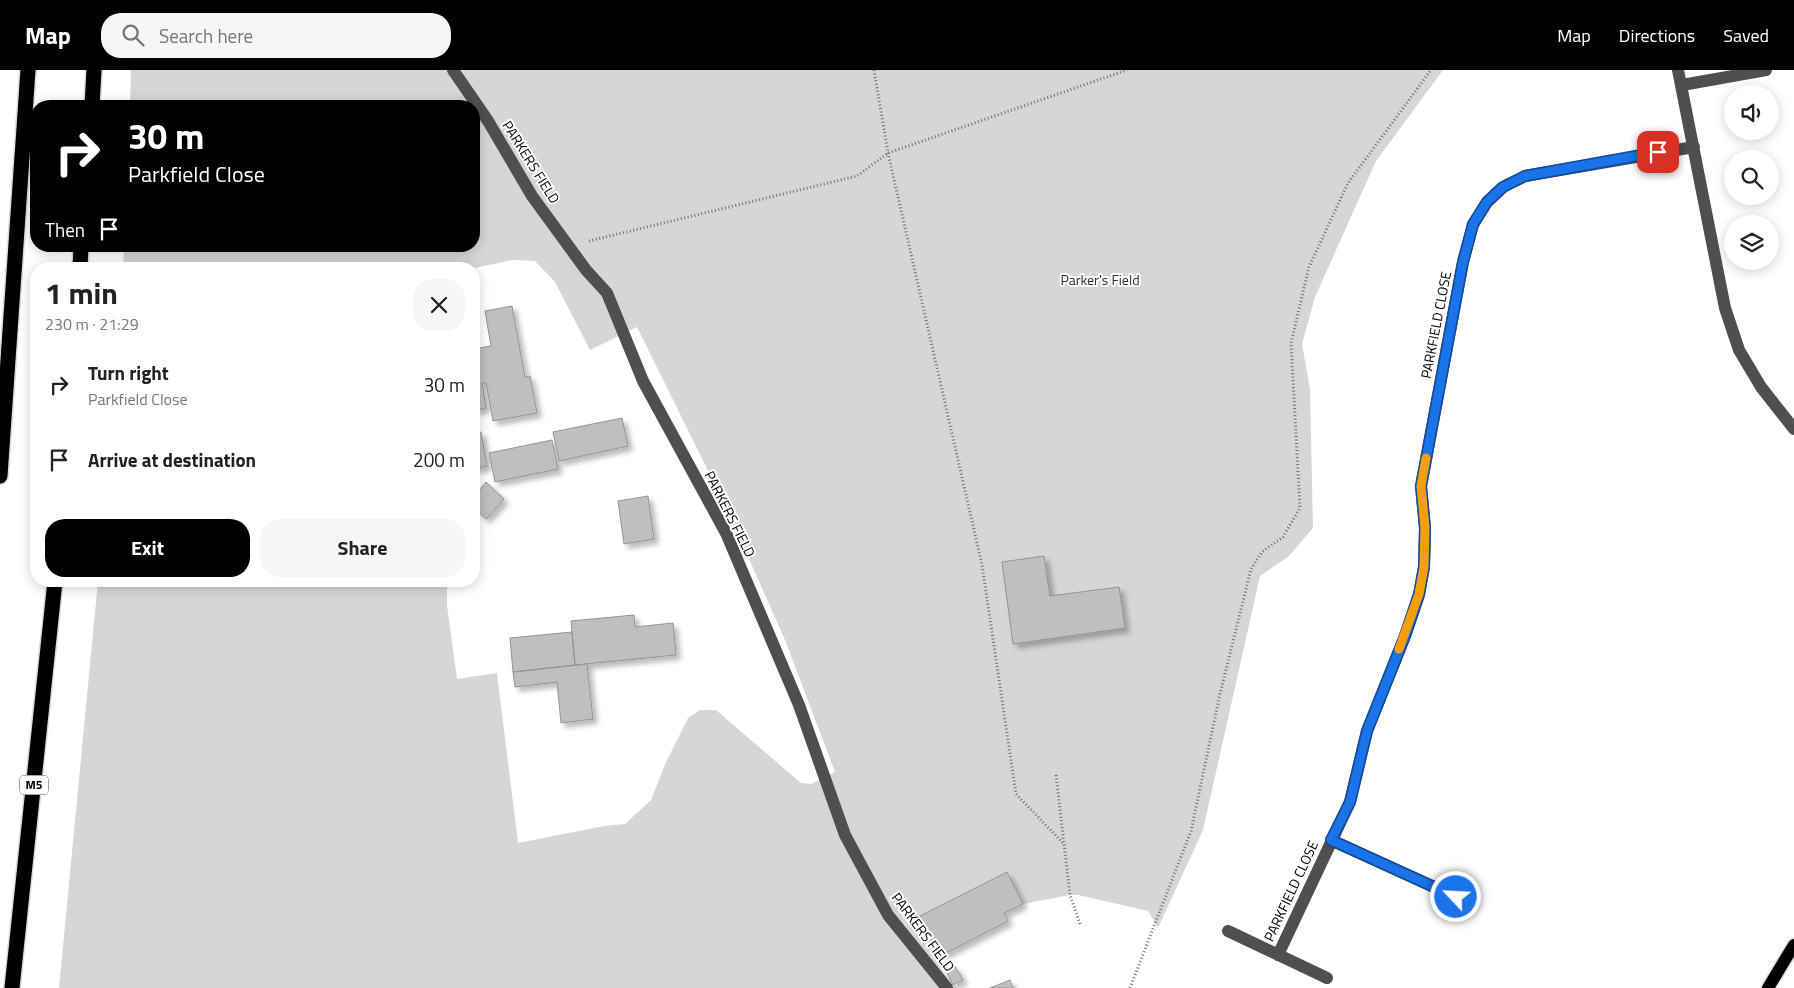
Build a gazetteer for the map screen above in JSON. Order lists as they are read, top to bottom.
{
  "streets": {
    "highway": ["M5"],
    "street": ["PARKERS FIELD", "PARKFIELD CLOSE"]
  },
  "parks": ["Parker's Field"],
  "page": {
    "header": "Map",
    "search": "Search here",
    "nav": ["Map", "Directions", "Saved"],
    "turn": ["30 m", "Parkfield Close"],
    "then": "Then",
    "heading": ["1 min", "230 m · 21:29"],
    "list": [
      {
        "name": "Turn right",
        "note": "Parkfield Close",
        "value": "30 m"
      },
      {
        "name": "Arrive at destination",
        "value": "200 m"
      }
    ],
    "buttons": ["Exit", "Share"]
  }
}
